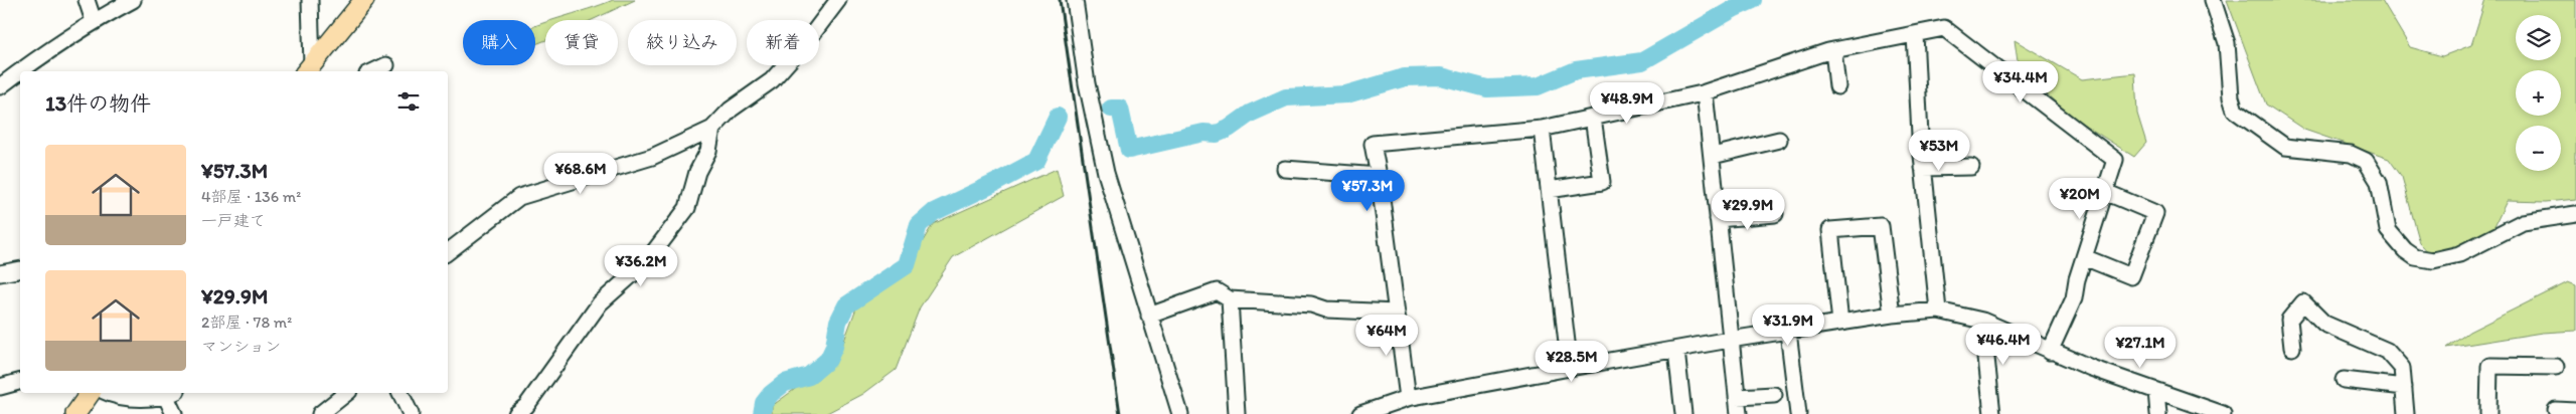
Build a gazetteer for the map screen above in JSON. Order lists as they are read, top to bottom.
{
  "page": {
    "map_buttons": ["+", "−"],
    "chip": [
      "購入",
      "賃貸",
      "絞り込み",
      "新着"
    ],
    "price": [
      "¥34.4M",
      "¥48.9M",
      "¥53M",
      "¥68.6M",
      "¥57.3M",
      "¥20M",
      "¥29.9M",
      "¥36.2M",
      "¥31.9M",
      "¥64M",
      "¥46.4M",
      "¥27.1M",
      "¥28.5M"
    ],
    "heading": "13件の物件",
    "list": [
      {
        "name": "¥57.3M",
        "note": "4部屋 · 136 m² · 一戸建て"
      },
      {
        "name": "¥29.9M",
        "note": "2部屋 · 78 m² · マンション"
      }
    ]
  }
}
